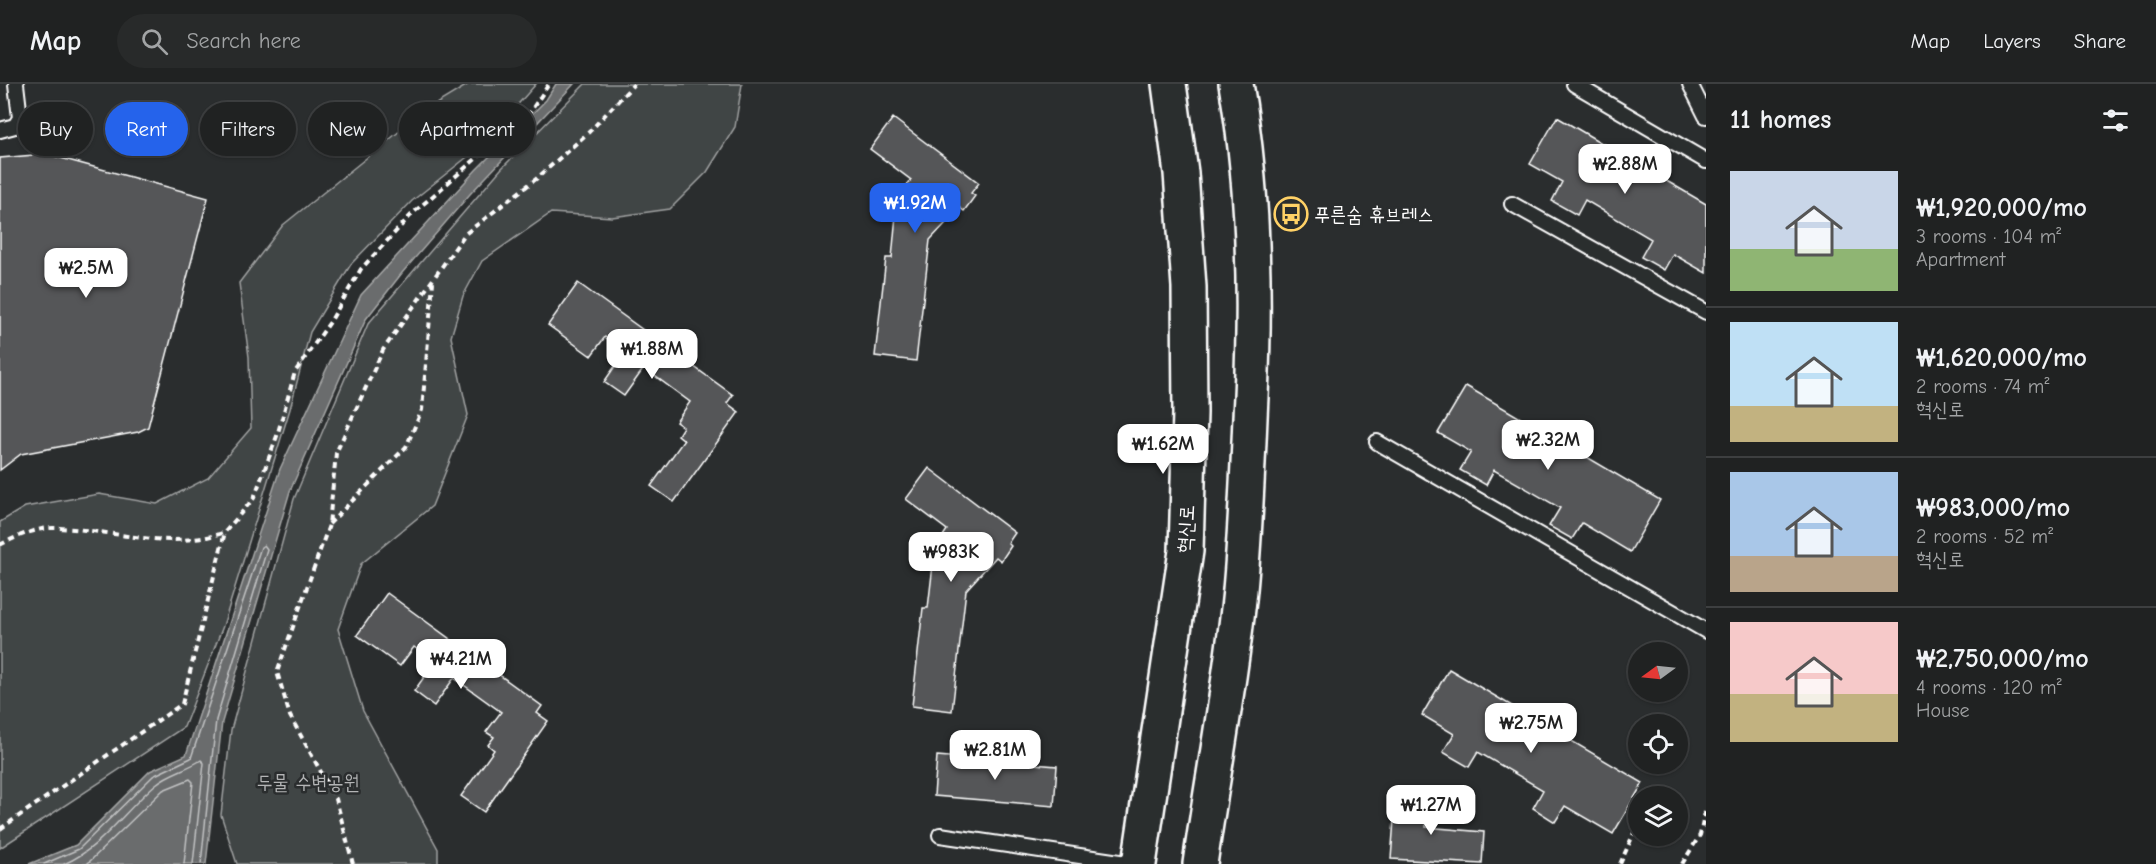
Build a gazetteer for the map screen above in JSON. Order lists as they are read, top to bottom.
{
  "streets": {
    "street": ["혁신로"]
  },
  "parks": ["두물 수변공원"],
  "places": {
    "bus stop": ["푸른숨 휴브레스"]
  },
  "north": "left",
  "page": {
    "header": "Map",
    "search": "Search here",
    "nav": ["Map", "Layers", "Share"],
    "heading": "11 homes",
    "chip": [
      "Buy",
      "Rent",
      "Filters",
      "New",
      "Apartment"
    ],
    "price": [
      "₩2.88M",
      "₩1.92M",
      "₩2.5M",
      "₩1.88M",
      "₩2.32M",
      "₩1.62M",
      "₩983K",
      "₩4.21M",
      "₩2.75M",
      "₩2.81M",
      "₩1.27M"
    ],
    "list": [
      {
        "name": "₩1,920,000/mo",
        "note": "3 rooms · 104 m² · Apartment"
      },
      {
        "name": "₩1,620,000/mo",
        "note": "2 rooms · 74 m² · 혁신로"
      },
      {
        "name": "₩983,000/mo",
        "note": "2 rooms · 52 m² · 혁신로"
      },
      {
        "name": "₩2,750,000/mo",
        "note": "4 rooms · 120 m² · House"
      }
    ]
  }
}
